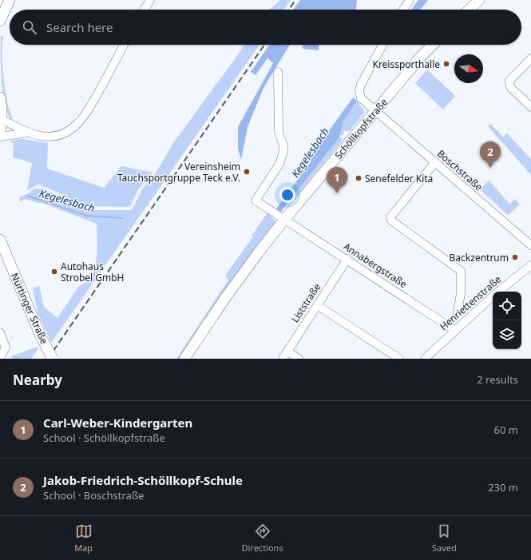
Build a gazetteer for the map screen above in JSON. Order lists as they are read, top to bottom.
{
  "streets": {
    "main road": ["Schöllkopfstraße", "Nürtinger Straße"],
    "street": [
      "Boschstraße",
      "Annabergstraße",
      "Liststraße",
      "Henriettenstraße"
    ]
  },
  "crossings": [
    ["Schöllkopfstraße", "Boschstraße"],
    ["Schöllkopfstraße", "Annabergstraße"],
    ["Annabergstraße", "Liststraße"],
    ["Annabergstraße", "Henriettenstraße"]
  ],
  "water": ["Kegelesbach"],
  "places": [
    "Kreissporthalle",
    "Vereinsheim Tauchsportgruppe Teck e.V.",
    "Senefelder Kita",
    "Backzentrum",
    "Autohaus Strobel GmbH"
  ],
  "north": "right",
  "page": {
    "search": "Search here",
    "pins": ["2", "1"],
    "heading": ["Nearby", "2 results"],
    "list": [
      {
        "mark": "1",
        "name": "Carl-Weber-Kindergarten",
        "note": "School · Schöllkopfstraße",
        "value": "60 m"
      },
      {
        "mark": "2",
        "name": "Jakob-Friedrich-Schöllkopf-Schule",
        "note": "School · Boschstraße",
        "value": "230 m"
      }
    ],
    "nav": ["Map", "Directions", "Saved"]
  }
}
